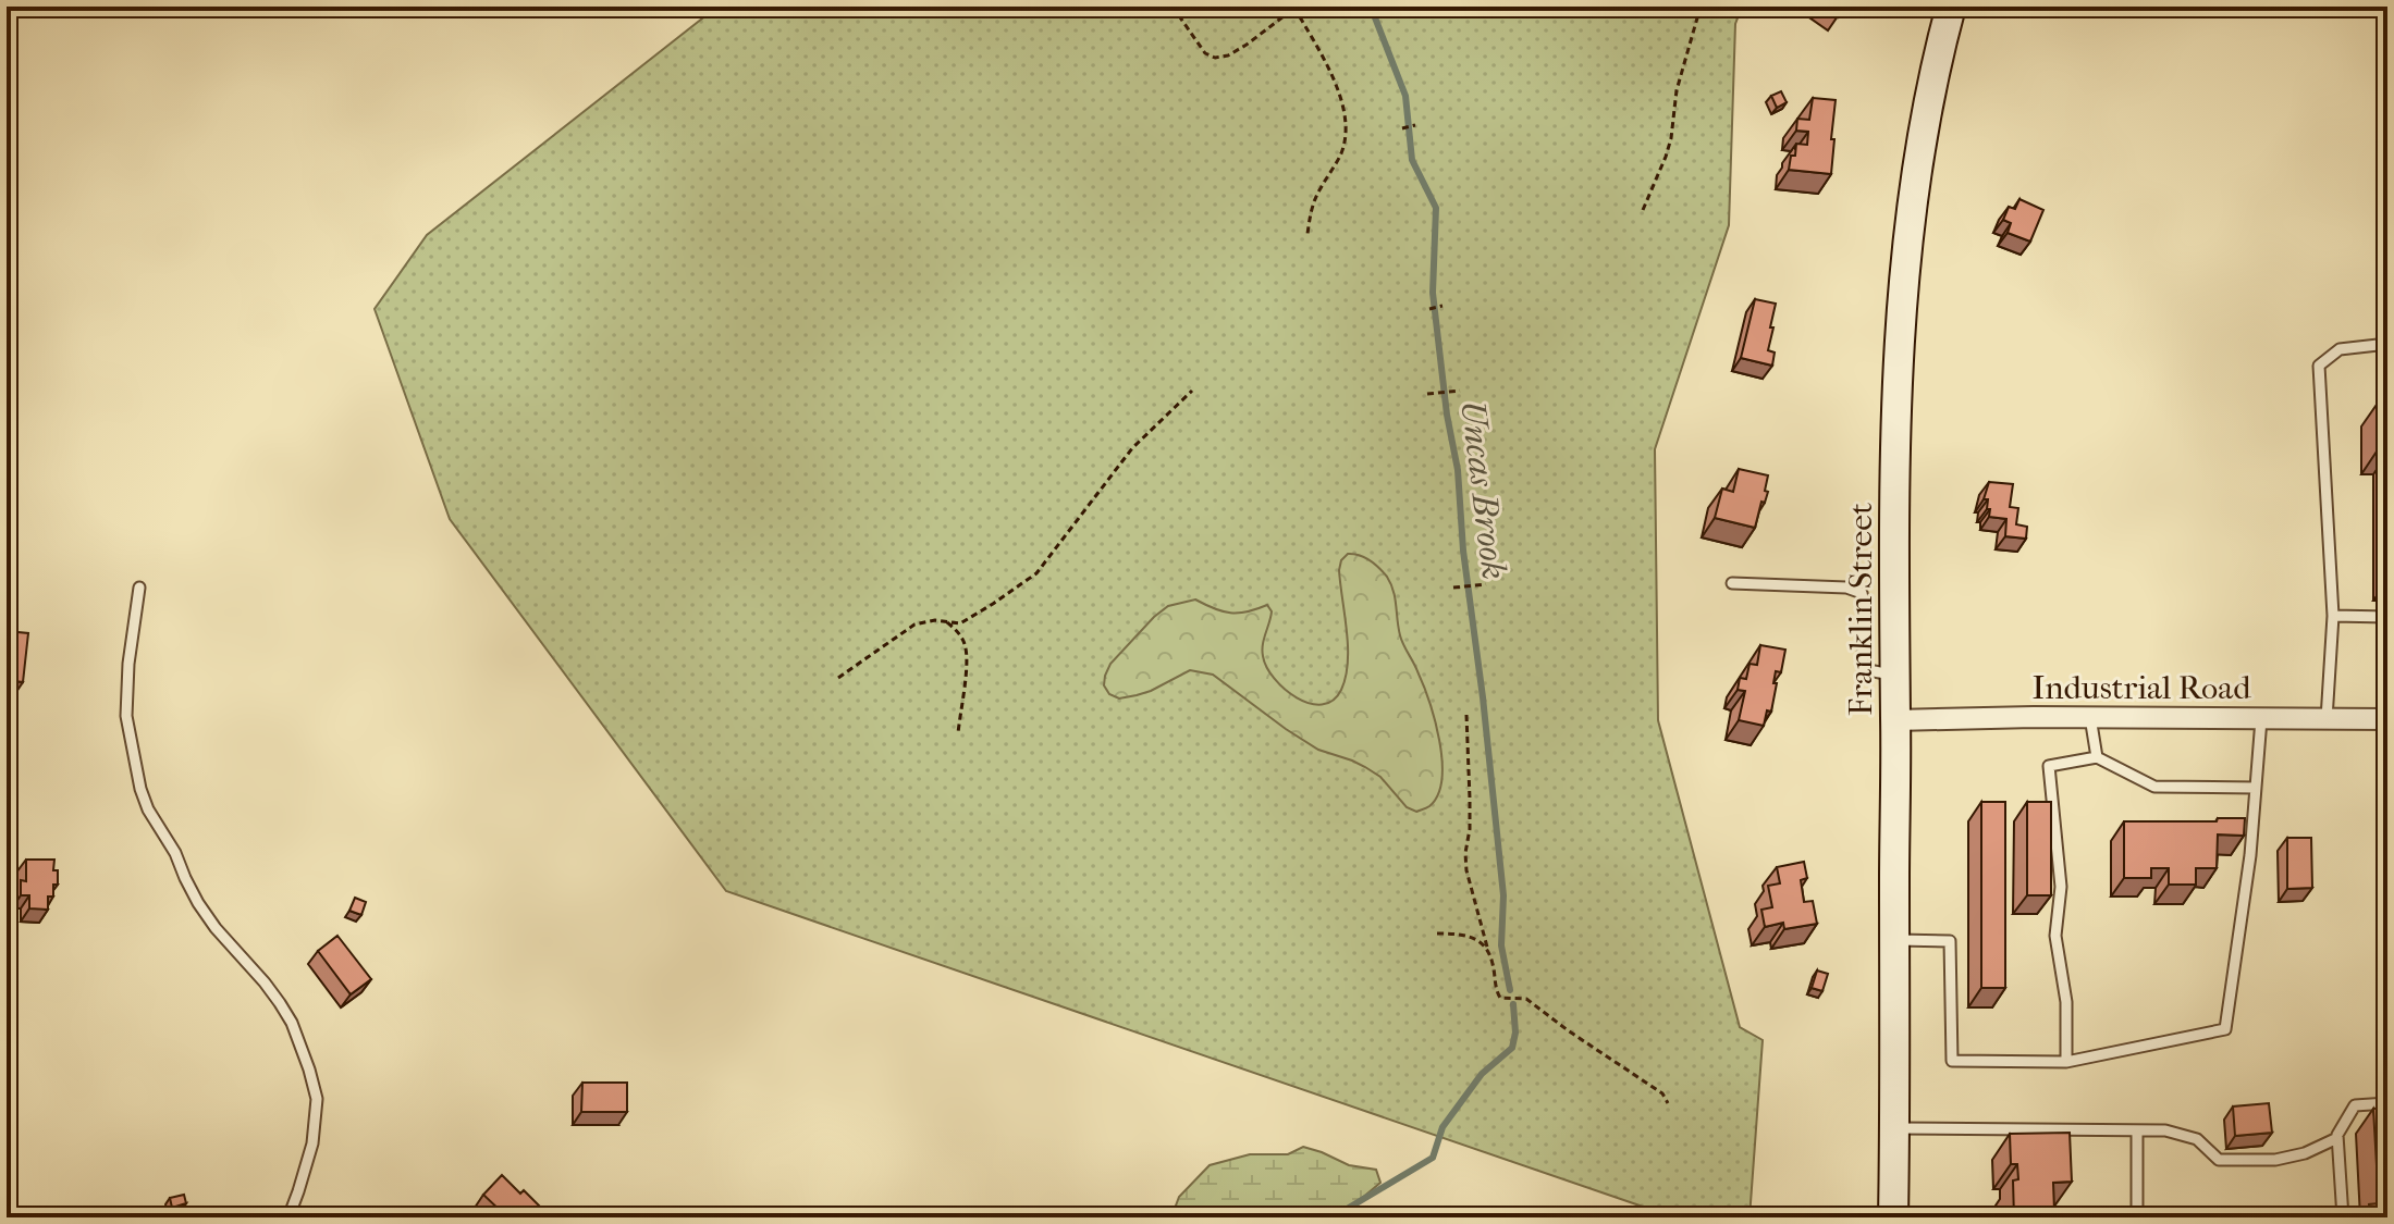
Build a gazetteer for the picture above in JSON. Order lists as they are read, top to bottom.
{
  "streets": {
    "main road": ["Franklin Street"],
    "street": ["Industrial Road"]
  },
  "crossings": [
    ["Franklin Street", "Industrial Road"]
  ],
  "water": ["Uncas Brook"]
}
